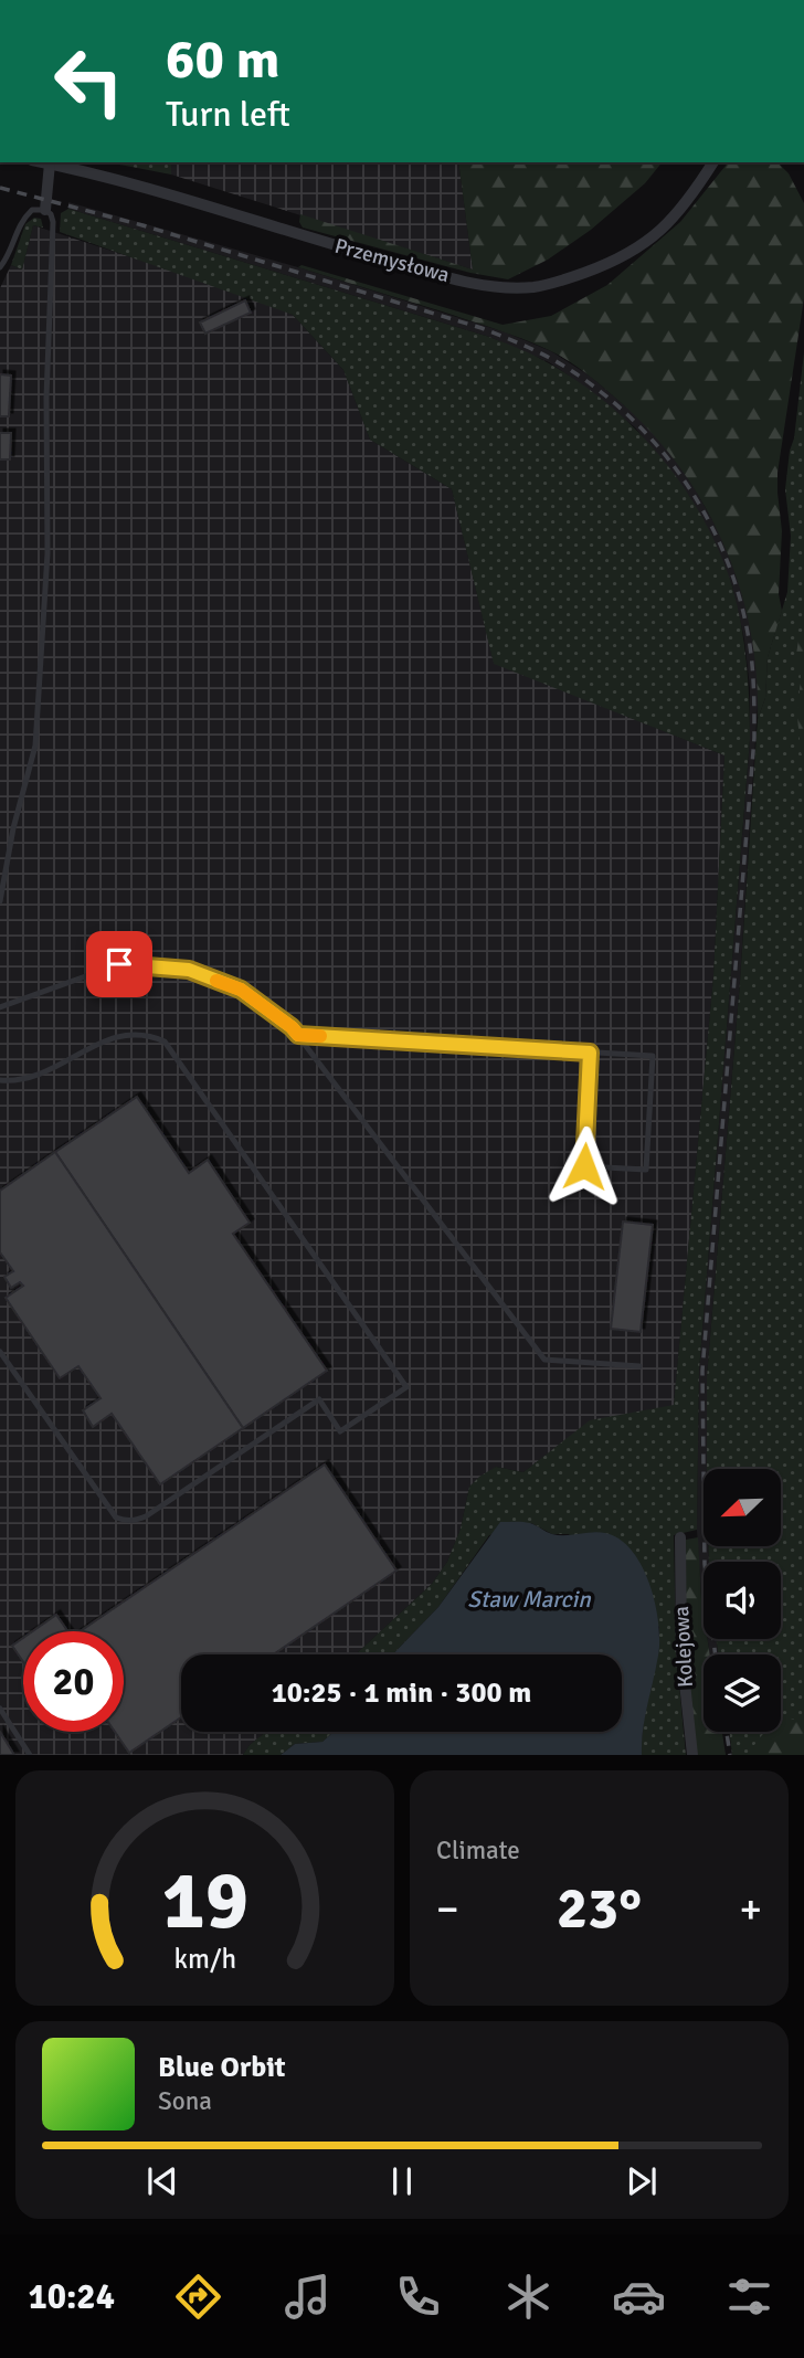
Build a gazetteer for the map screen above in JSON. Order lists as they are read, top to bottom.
{
  "streets": {
    "street": ["Przemysłowa", "Kolejowa"]
  },
  "water": ["Staw Marcin"],
  "north": "bottom left",
  "page": {
    "turn": ["60 m", "Turn left"],
    "limit": "20",
    "trip": "10:25 · 1 min · 300 m",
    "tile": "Climate",
    "heat": ["−", "23°", "+"],
    "song": ["Blue Orbit", "Sona"],
    "tabs": "10:24",
    "gauge": ["19", "km/h"]
  }
}
